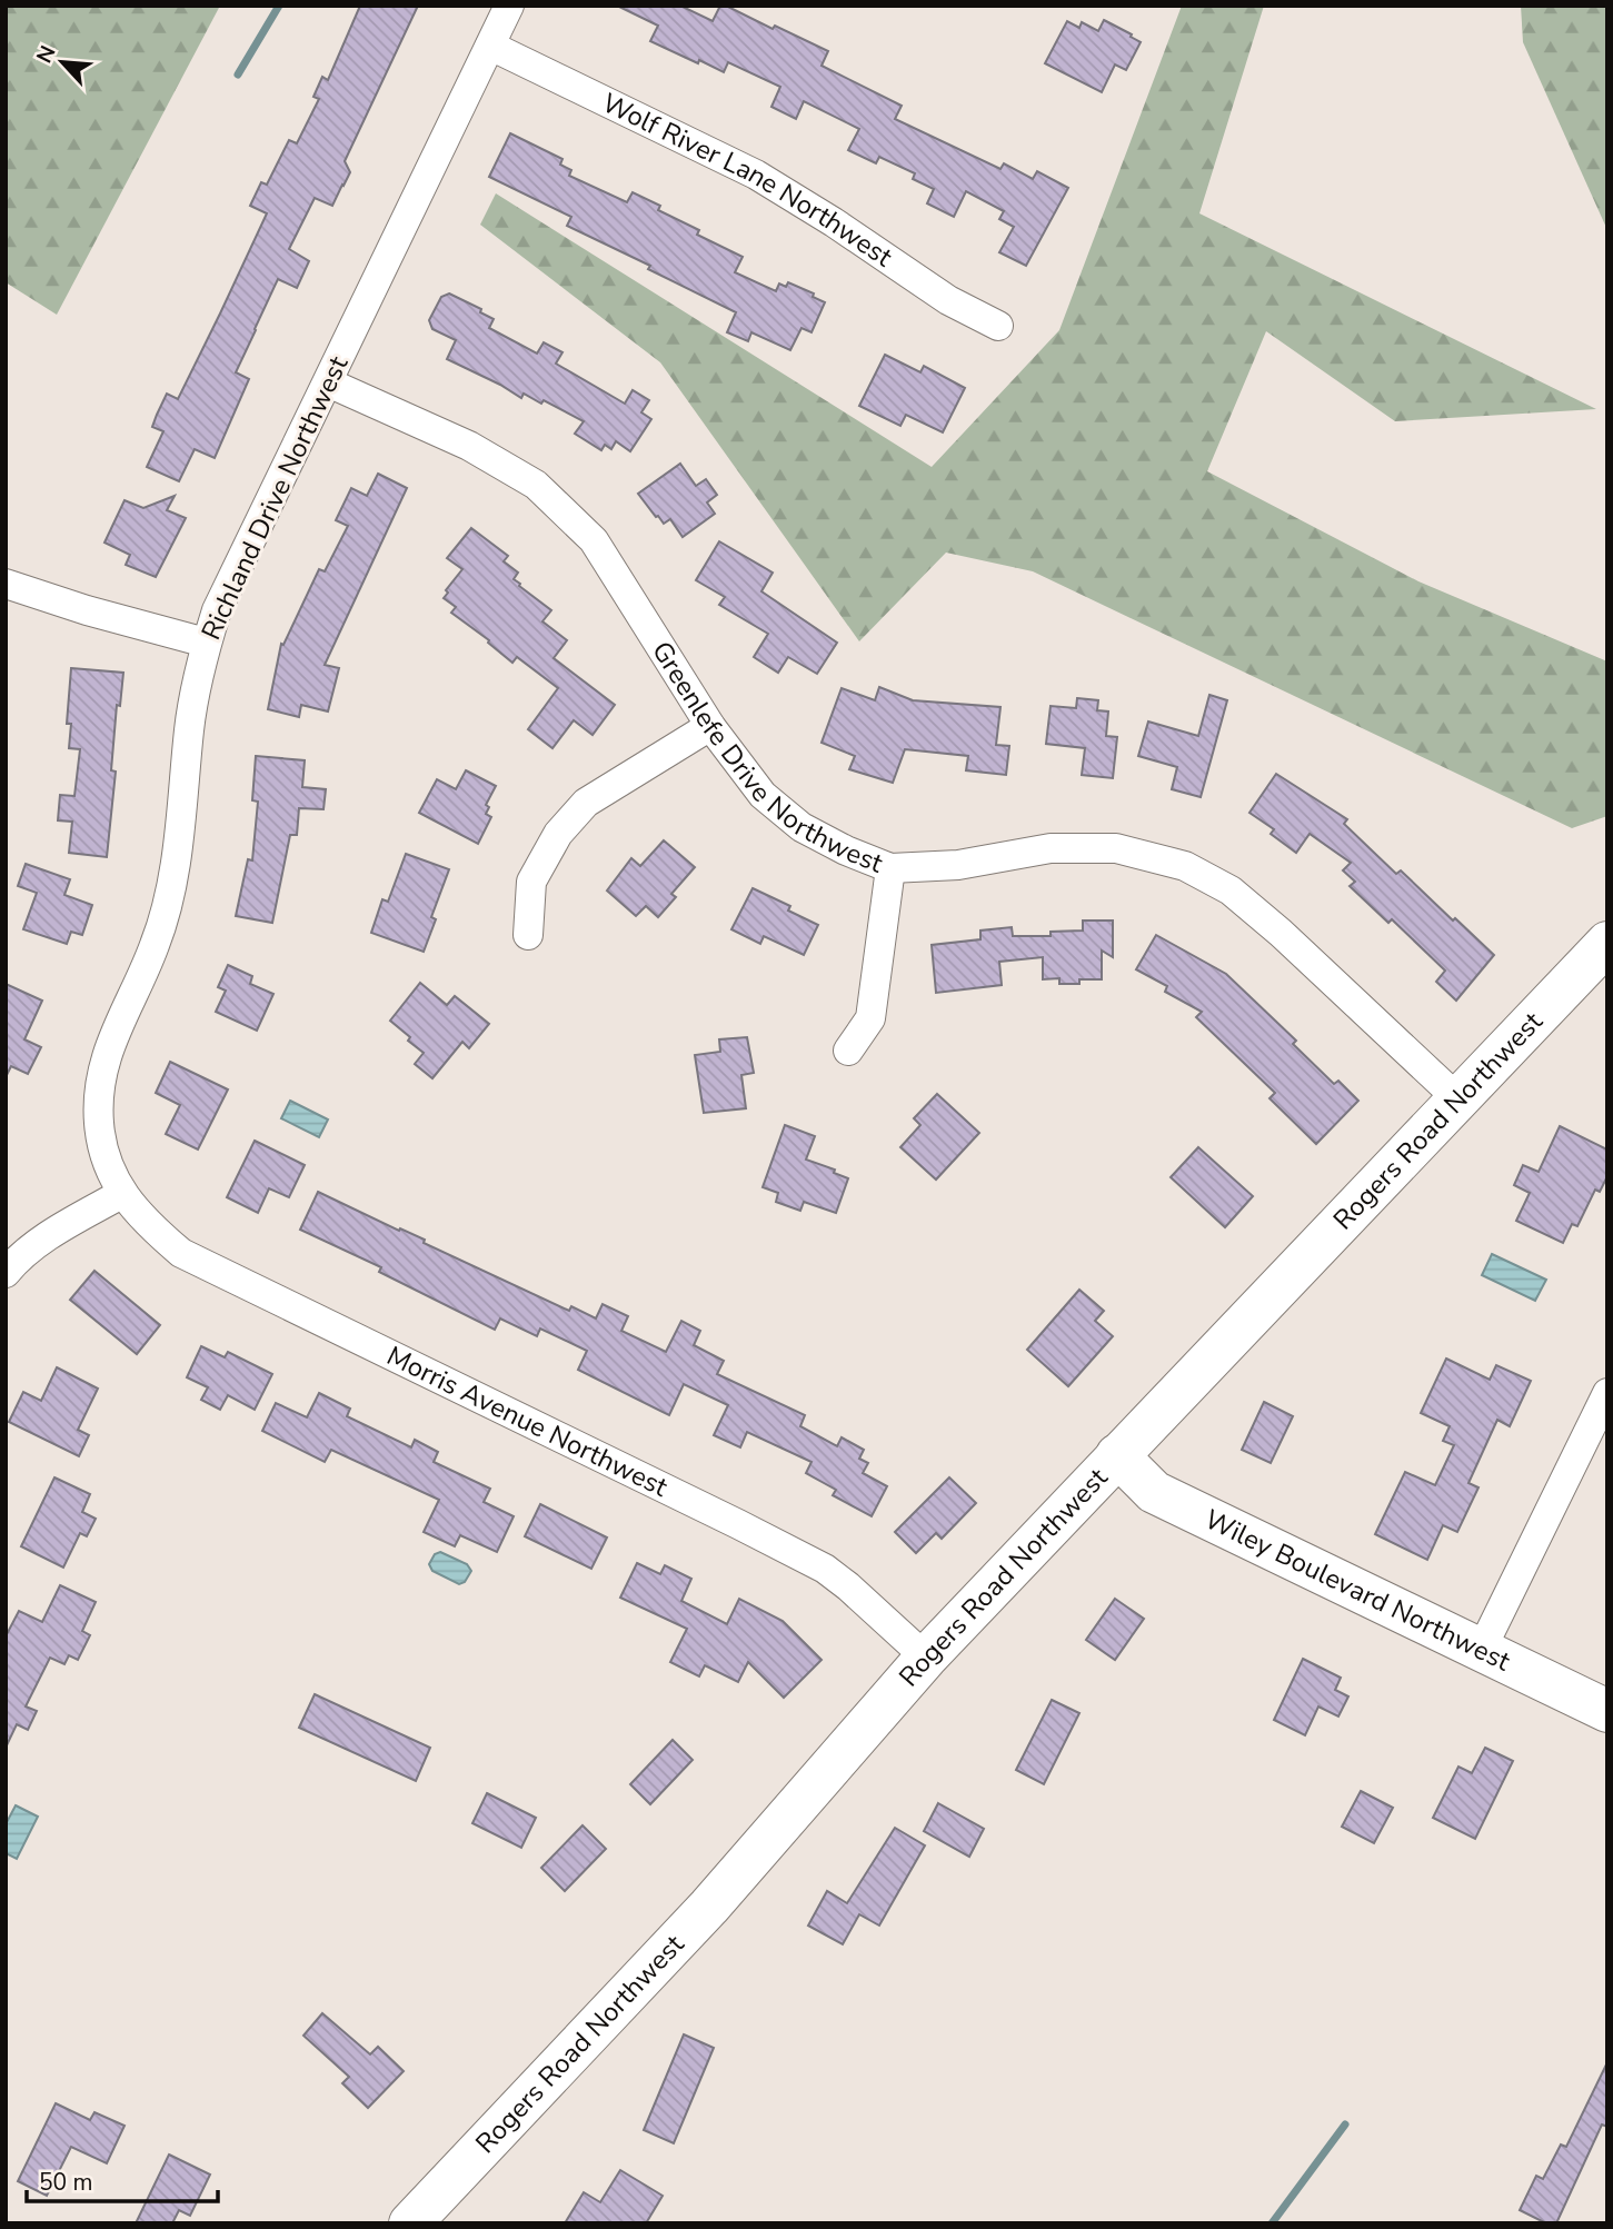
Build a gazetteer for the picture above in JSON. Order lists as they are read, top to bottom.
{
  "streets": {
    "street": [
      "Wolf River Lane Northwest",
      "Richland Drive Northwest",
      "Greenlefe Drive Northwest",
      "Rogers Road Northwest",
      "Morris Avenue Northwest",
      "Wiley Boulevard Northwest"
    ]
  },
  "crossings": [
    ["Wolf River Lane Northwest", "Richland Drive Northwest"],
    ["Richland Drive Northwest", "Greenlefe Drive Northwest"],
    ["Richland Drive Northwest", "Morris Avenue Northwest"],
    ["Greenlefe Drive Northwest", "Rogers Road Northwest"],
    ["Rogers Road Northwest", "Morris Avenue Northwest"],
    ["Rogers Road Northwest", "Wiley Boulevard Northwest"]
  ],
  "scale_bar": "50 m",
  "north": "top left"
}
